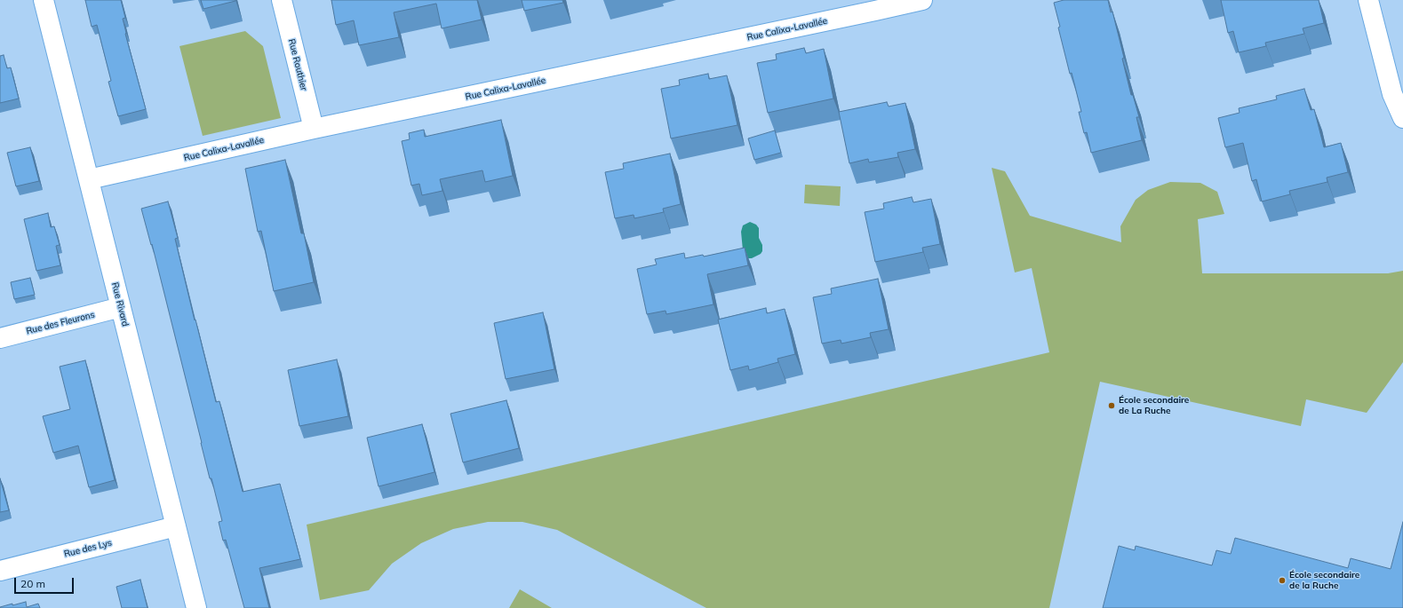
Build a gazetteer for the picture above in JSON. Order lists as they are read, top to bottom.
{
  "streets": {
    "street": [
      "Rue Calixa-Lavallée",
      "Rue Routhier",
      "Rue Rivard",
      "Rue des Fleurons",
      "Rue des Lys"
    ]
  },
  "crossings": [
    ["Rue Calixa-Lavallée", "Rue Routhier"],
    ["Rue Calixa-Lavallée", "Rue Rivard"],
    ["Rue Rivard", "Rue des Fleurons"],
    ["Rue Rivard", "Rue des Lys"]
  ],
  "places": ["École secondaire de La Ruche", "École secondaire de la Ruche"],
  "scale_bar": "20 m"
}
